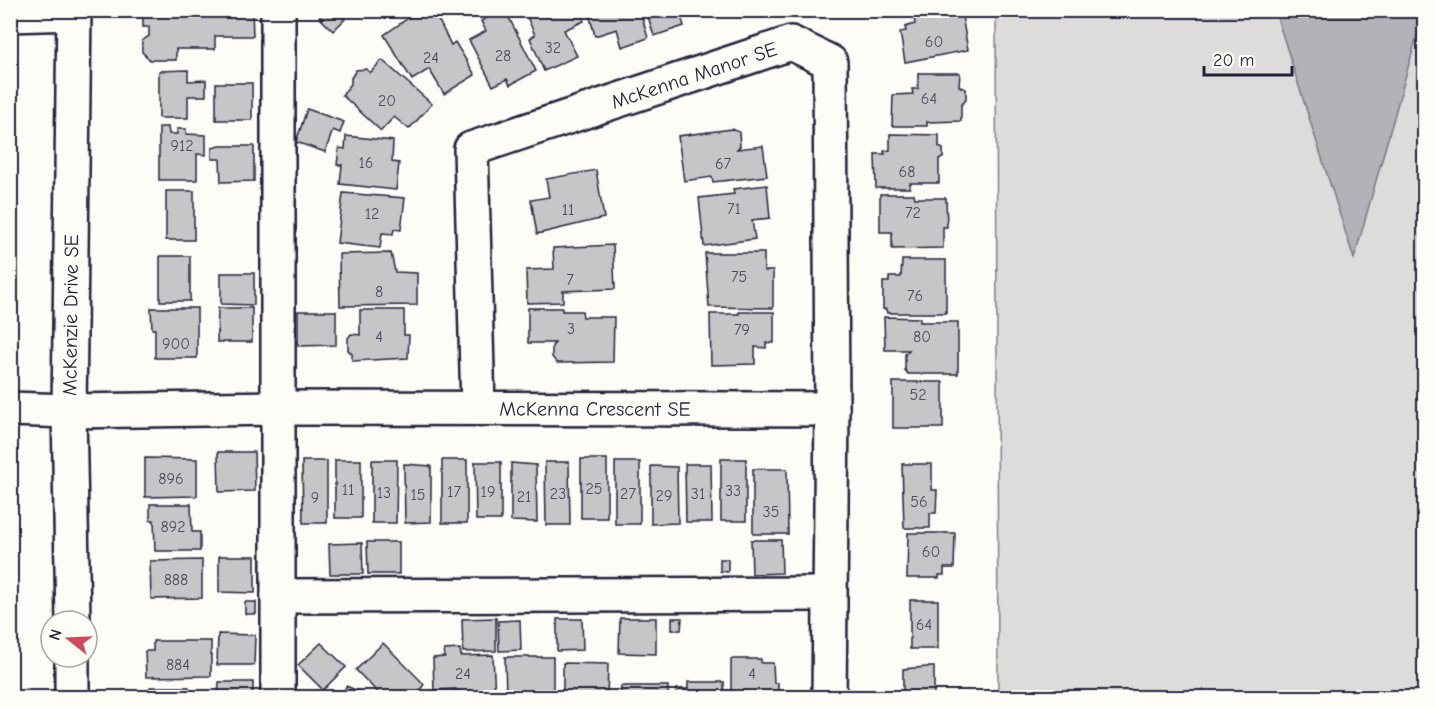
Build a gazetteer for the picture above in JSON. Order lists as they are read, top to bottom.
{
  "streets": {
    "street": ["McKenna Manor SE", "McKenzie Drive SE", "McKenna Crescent SE"]
  },
  "crossings": [
    ["McKenna Manor SE", "McKenna Crescent SE"],
    ["McKenzie Drive SE", "McKenna Crescent SE"]
  ],
  "house_numbers": [
    "60",
    "32",
    "28",
    "24",
    "64",
    "20",
    "912",
    "16",
    "67",
    "68",
    "71",
    "11",
    "72",
    "12",
    "75",
    "7",
    "8",
    "76",
    "3",
    "79",
    "4",
    "80",
    "900",
    "52",
    "896",
    "25",
    "11",
    "33",
    "17",
    "19",
    "13",
    "23",
    "27",
    "31",
    "15",
    "29",
    "21",
    "9",
    "56",
    "35",
    "892",
    "60",
    "888",
    "64",
    "884",
    "24",
    "4"
  ],
  "scale_bar": "20 m",
  "north": "left"
}
